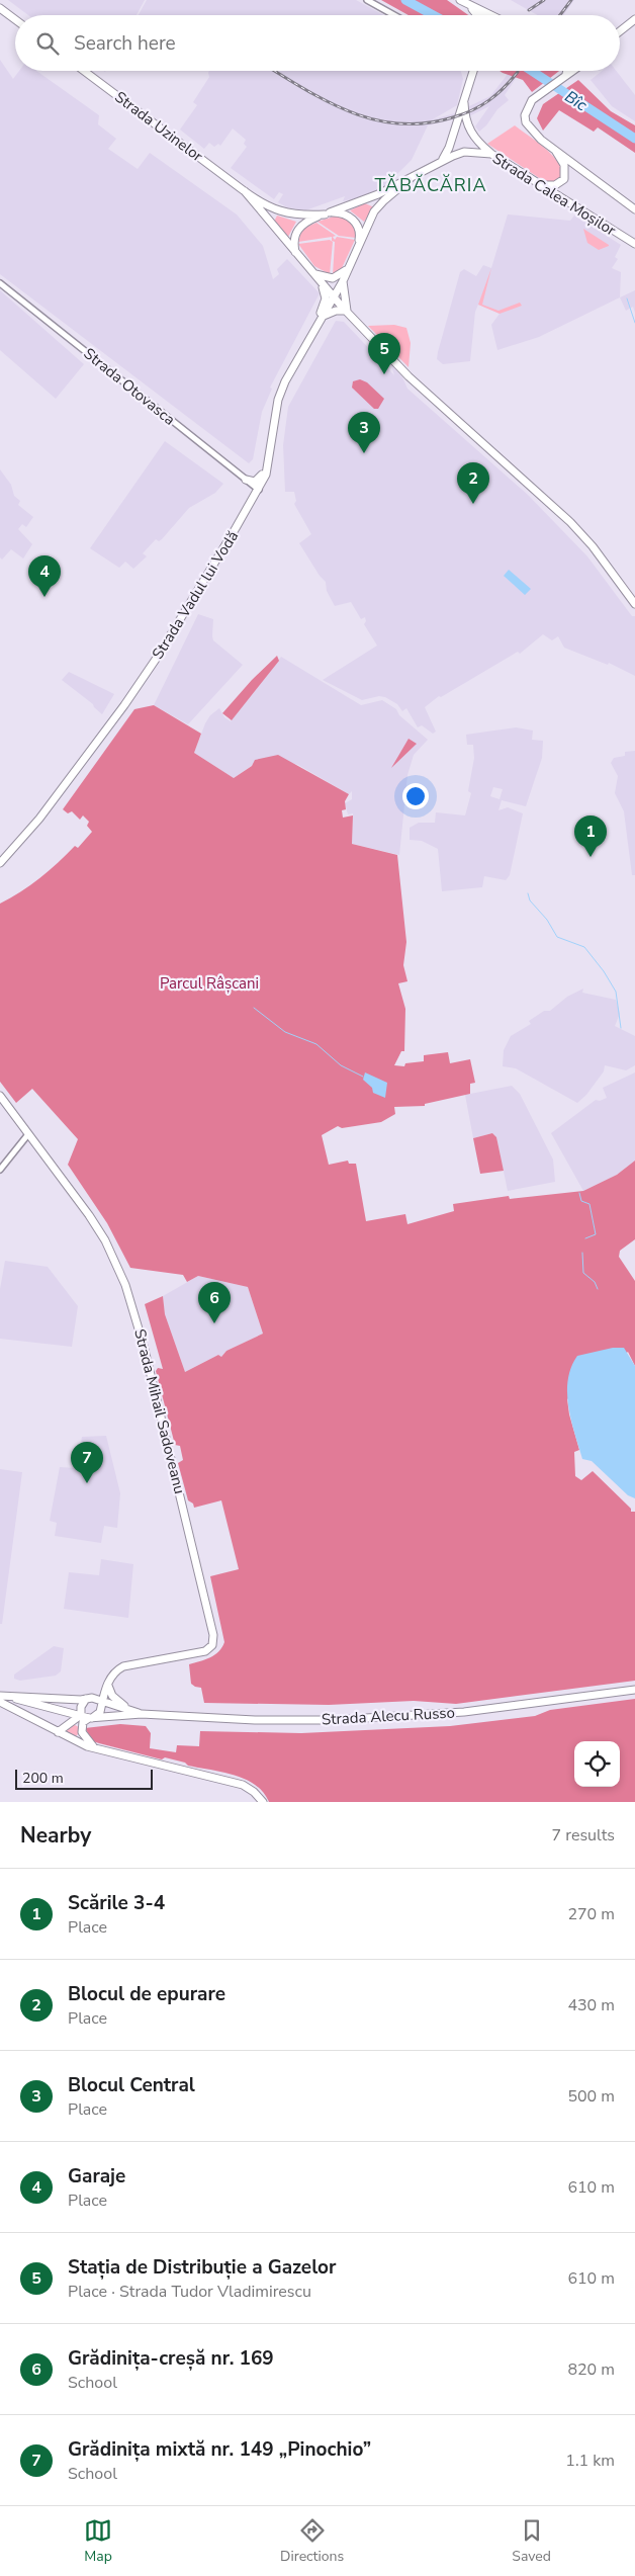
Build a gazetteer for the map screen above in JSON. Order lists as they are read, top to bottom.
{
  "streets": {
    "main road": [
      "Strada Uzinelor",
      "Strada Calea Moșilor",
      "Strada Vadul lui Vodă",
      "Strada Mihail Sadoveanu",
      "Strada Alecu Russo"
    ],
    "street": ["Strada Otovasca"]
  },
  "crossings": [
    ["Strada Uzinelor", "Strada Vadul lui Vodă"],
    ["Strada Otovasca", "Strada Vadul lui Vodă"],
    ["Strada Mihail Sadoveanu", "Strada Alecu Russo"]
  ],
  "districts": ["TĂBĂCĂRIA"],
  "water": ["Bîc"],
  "parks": ["Parcul Râșcani"],
  "scale_bar": "200 m",
  "page": {
    "search": "Search here",
    "pins": [
      "5",
      "3",
      "2",
      "4",
      "1",
      "6",
      "7"
    ],
    "scale": "200 m",
    "heading": ["Nearby", "7 results"],
    "list": [
      {
        "mark": "1",
        "name": "Scările 3-4",
        "note": "Place",
        "value": "270 m"
      },
      {
        "mark": "2",
        "name": "Blocul de epurare",
        "note": "Place",
        "value": "430 m"
      },
      {
        "mark": "3",
        "name": "Blocul Central",
        "note": "Place",
        "value": "500 m"
      },
      {
        "mark": "4",
        "name": "Garaje",
        "note": "Place",
        "value": "610 m"
      },
      {
        "mark": "5",
        "name": "Stația de Distribuție a Gazelor",
        "note": "Place · Strada Tudor Vladimirescu",
        "value": "610 m"
      },
      {
        "mark": "6",
        "name": "Grădinița-creșă nr. 169",
        "note": "School",
        "value": "820 m"
      },
      {
        "mark": "7",
        "name": "Grădinița mixtă nr. 149 „Pinochio”",
        "note": "School",
        "value": "1.1 km"
      }
    ],
    "nav": ["Map", "Directions", "Saved"]
  }
}
